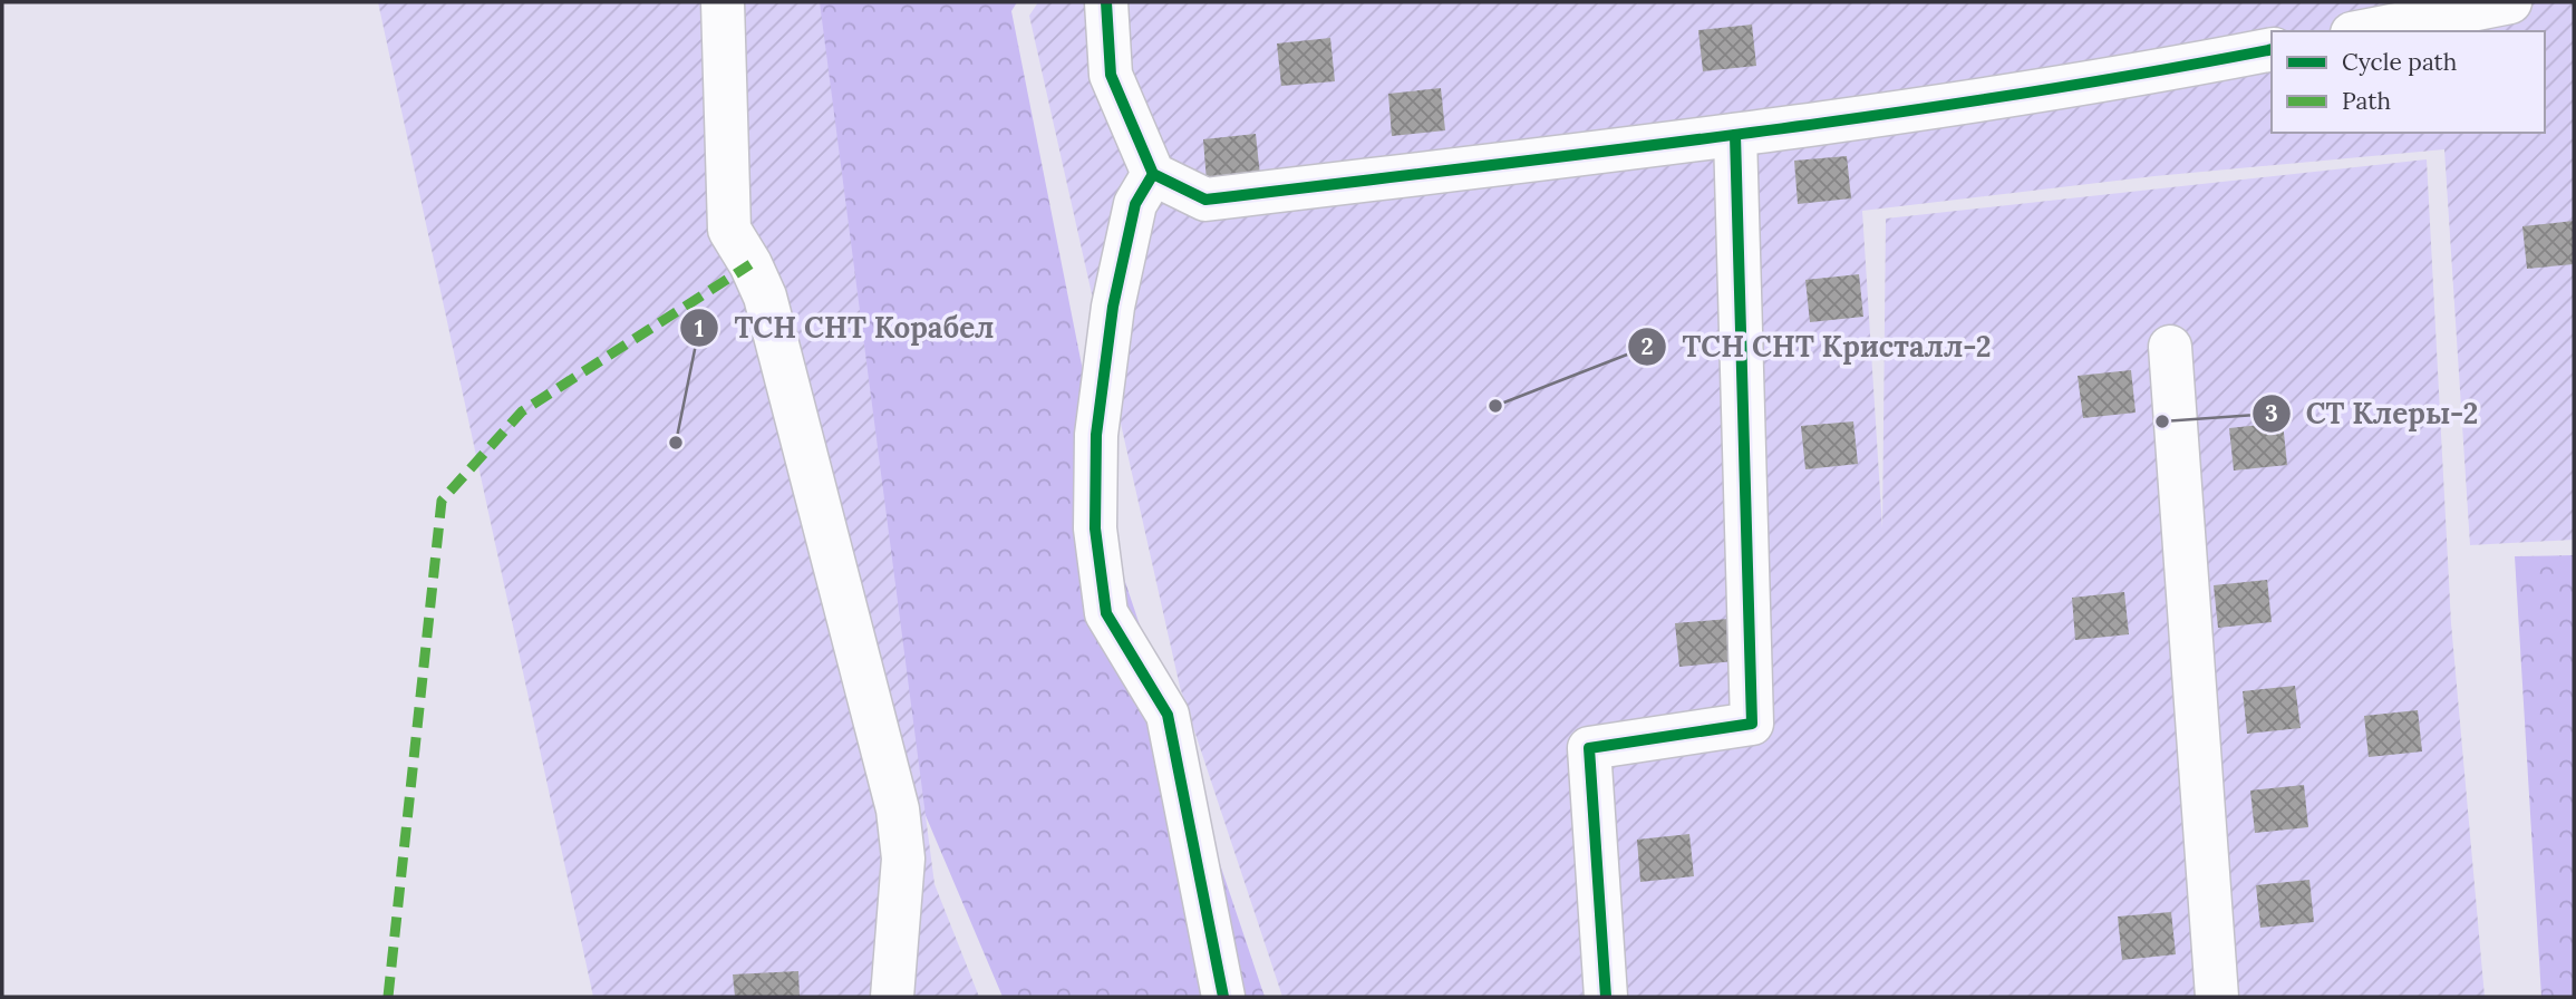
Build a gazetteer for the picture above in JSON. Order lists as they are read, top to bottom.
{
  "places": ["ТСН СНТ Кристалл-2", "СТ Клеры-2", "ТСН СНТ Корабел"],
  "legend": ["Cycle path", "Path"]
}
